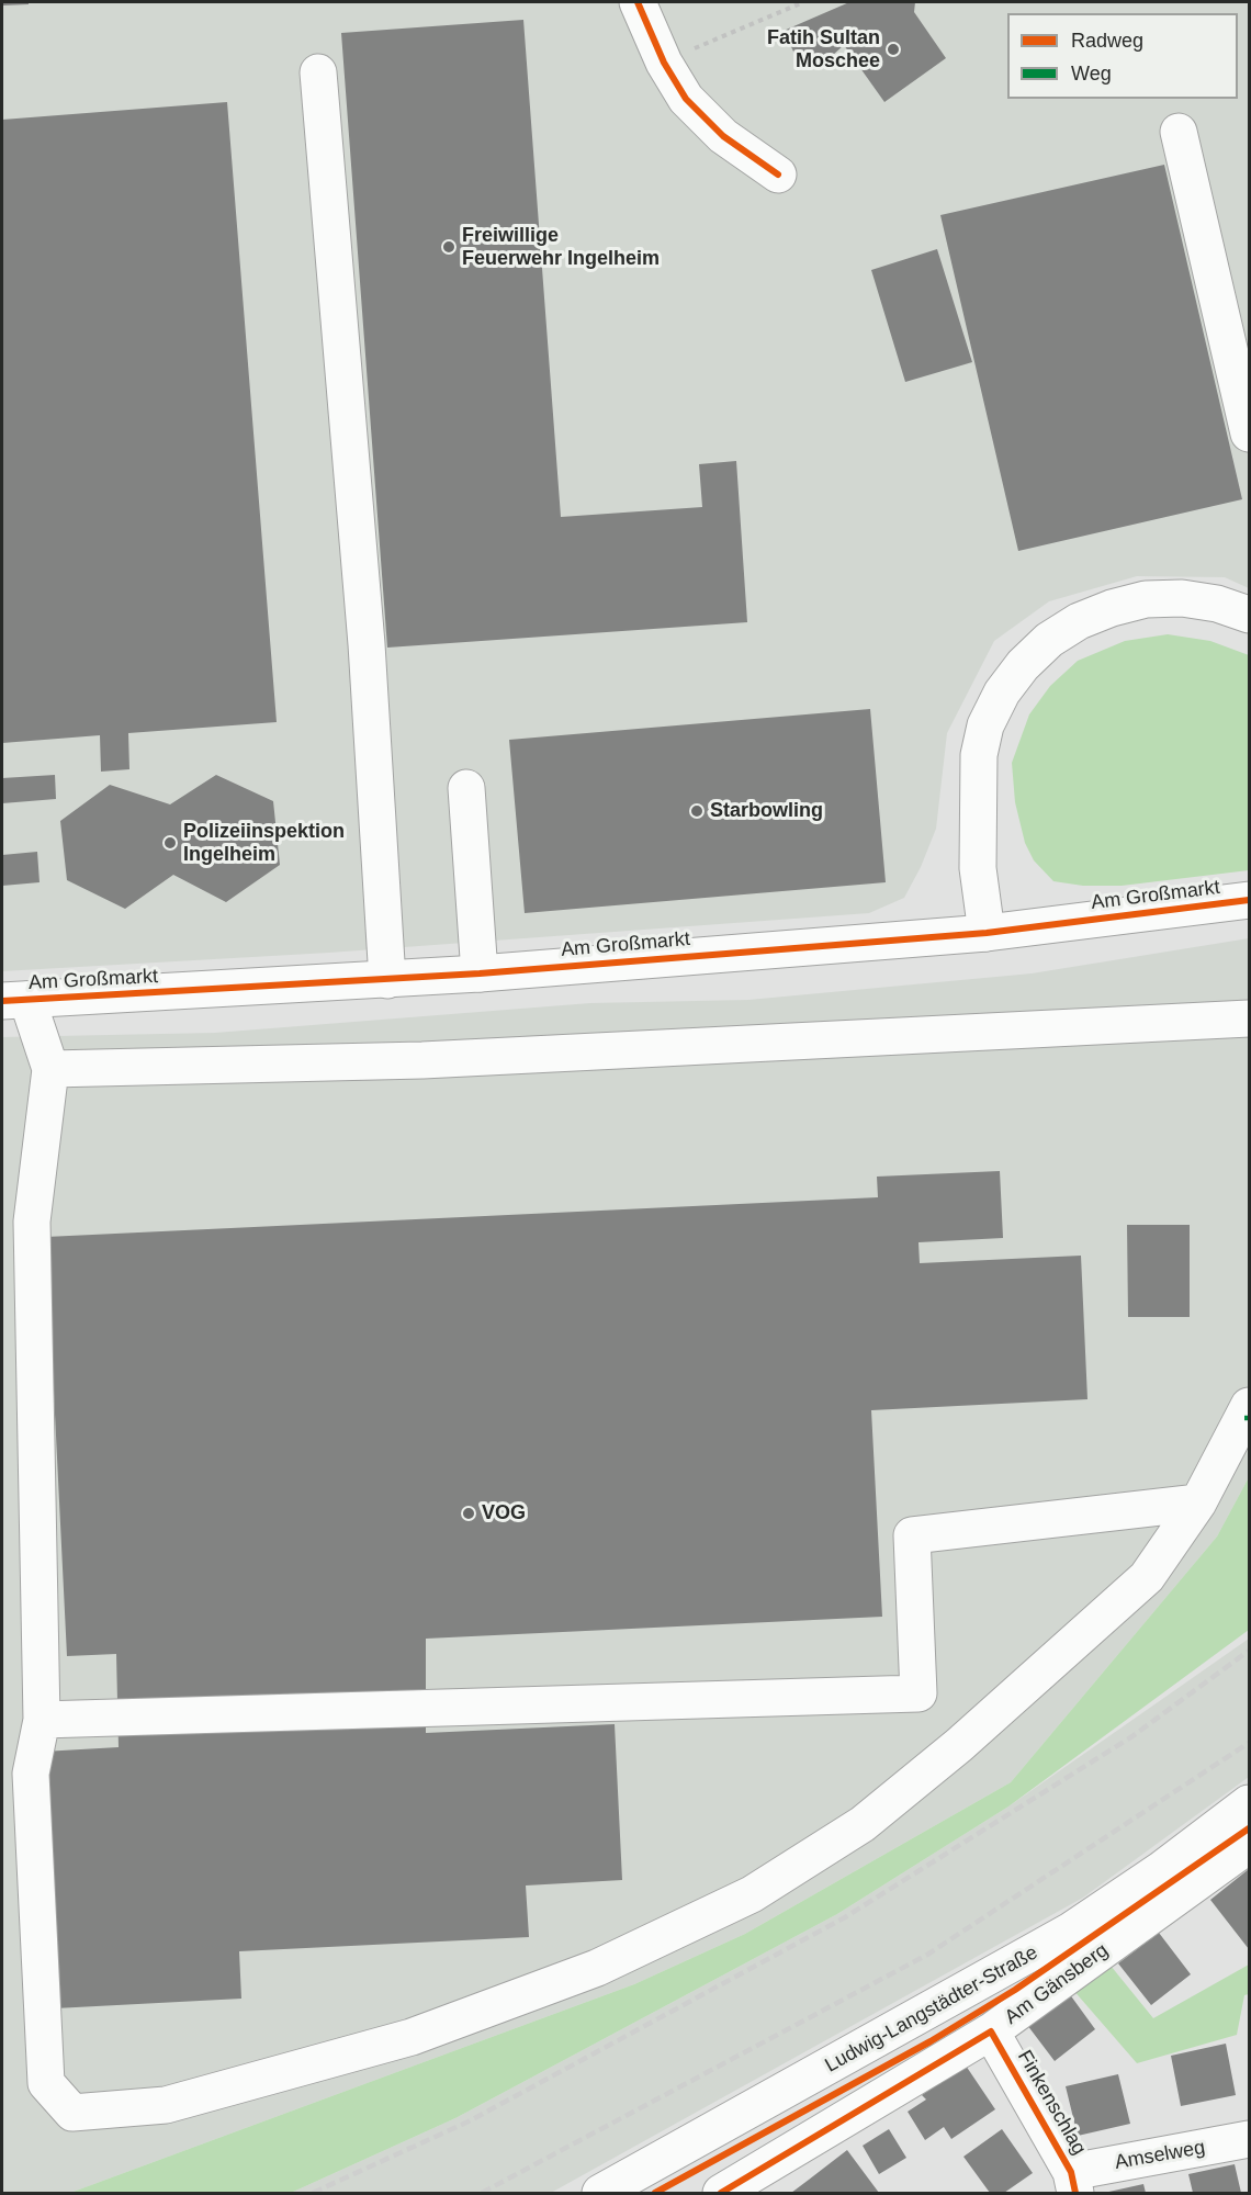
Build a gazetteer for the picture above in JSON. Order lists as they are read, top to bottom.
{
  "streets": {
    "main road": [
      "Am Großmarkt",
      "Am Gänsberg",
      "Ludwig-Langstädter-Straße",
      "Finkenschlag",
      "Amselweg"
    ]
  },
  "crossings": [
    ["Am Gänsberg", "Finkenschlag"],
    ["Finkenschlag", "Amselweg"]
  ],
  "places": [
    "Fatih Sultan Moschee",
    "Freiwillige Feuerwehr Ingelheim",
    "Starbowling",
    "Polizeiinspektion Ingelheim",
    "VOG"
  ],
  "legend": ["Radweg", "Weg"]
}
